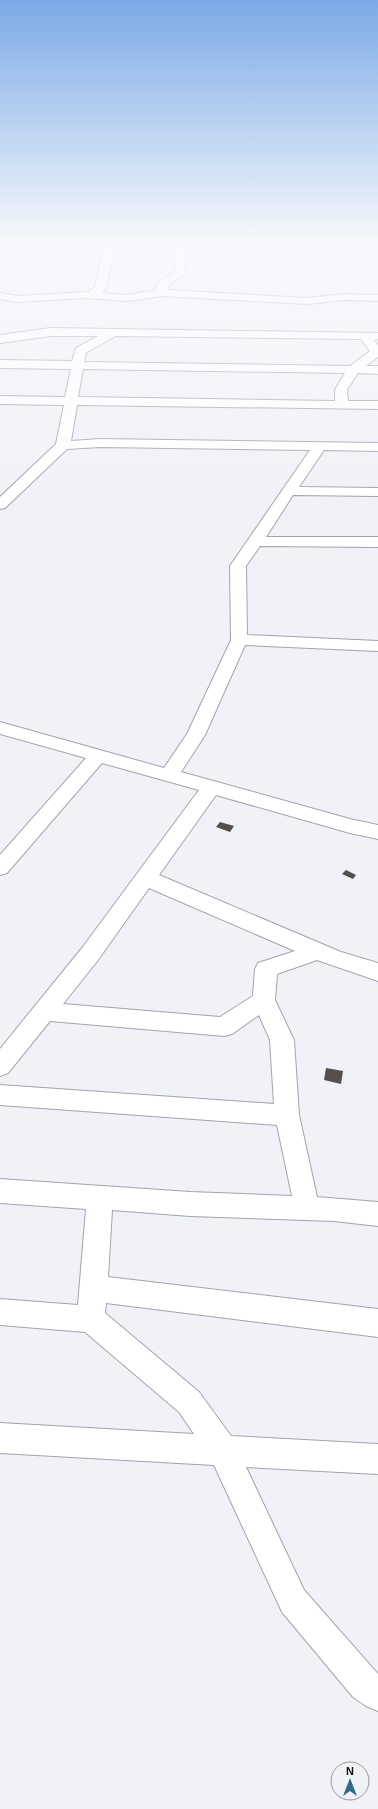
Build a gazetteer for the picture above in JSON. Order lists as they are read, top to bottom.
{
  "north": "top"
}
